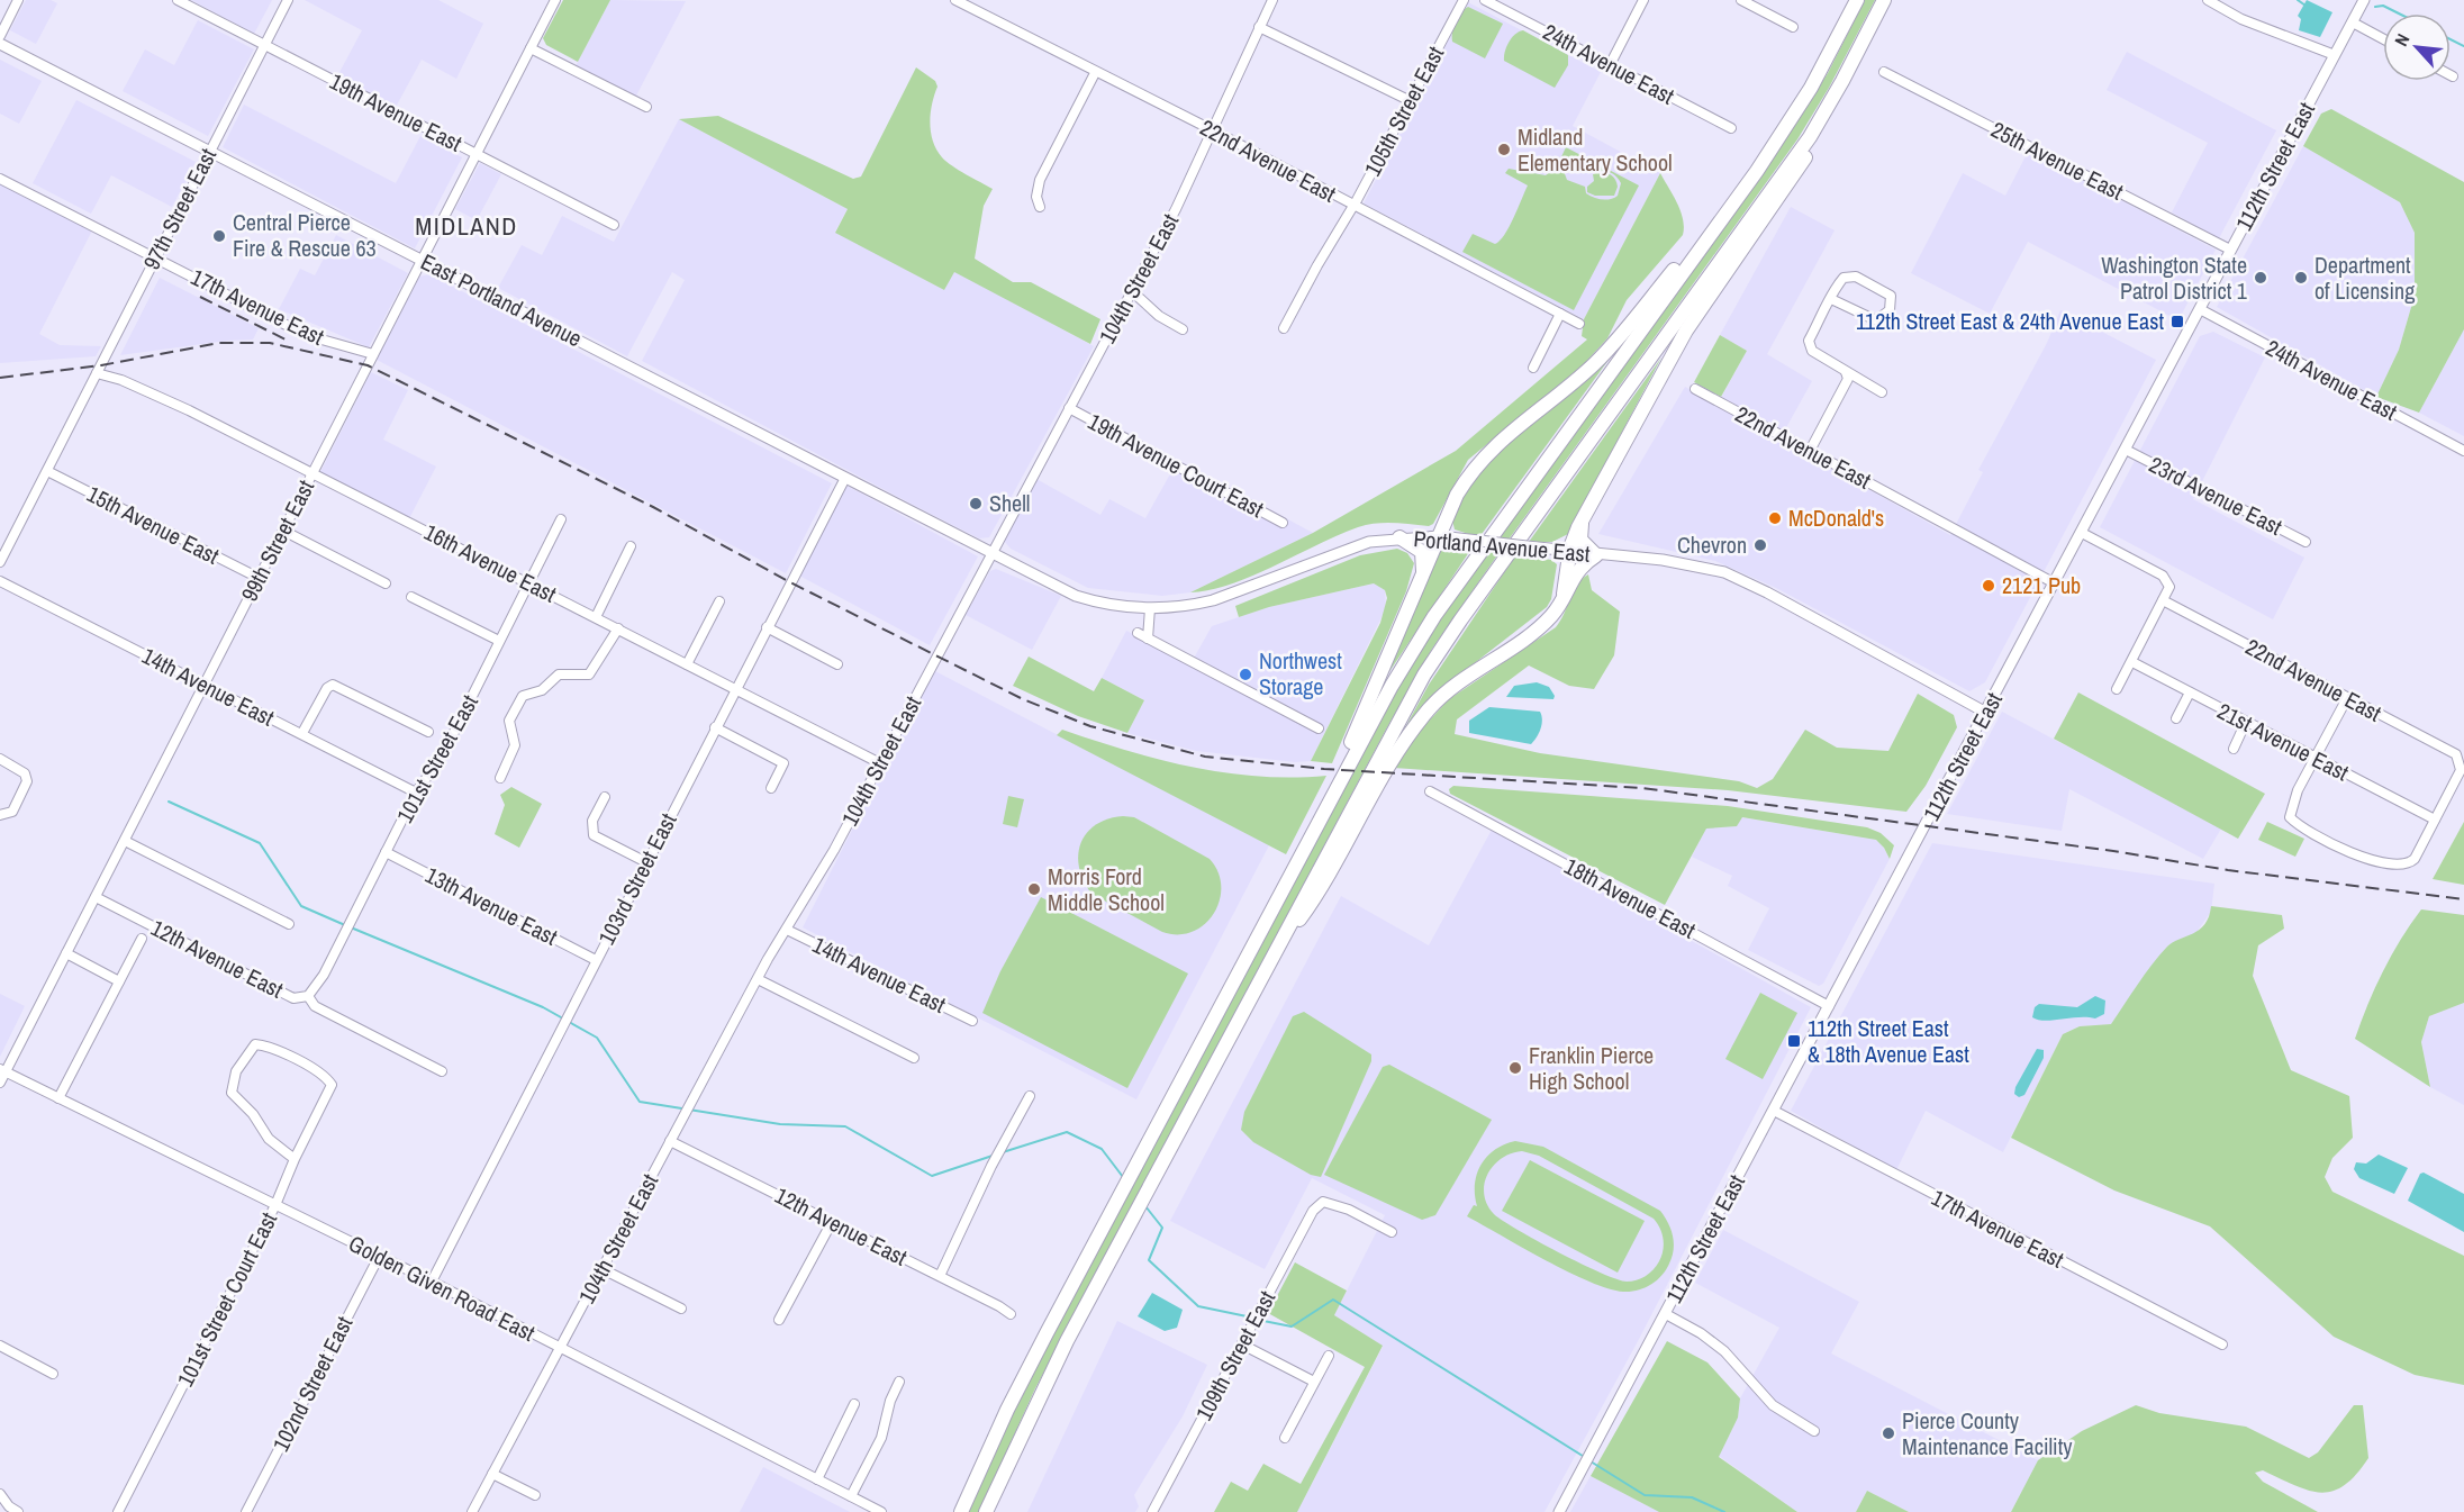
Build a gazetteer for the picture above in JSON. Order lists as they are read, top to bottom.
{
  "streets": {
    "main road": ["112th Street East", "East Portland Avenue", "Portland Avenue East"],
    "street": [
      "24th Avenue East",
      "105th Street East",
      "19th Avenue East",
      "22nd Avenue East",
      "25th Avenue East",
      "97th Street East",
      "104th Street East",
      "17th Avenue East",
      "19th Avenue Court East",
      "23rd Avenue East",
      "15th Avenue East",
      "99th Street East",
      "16th Avenue East",
      "14th Avenue East",
      "21st Avenue East",
      "101st Street East",
      "103rd Street East",
      "18th Avenue East",
      "13th Avenue East",
      "12th Avenue East",
      "Golden Given Road East",
      "101st Street Court East",
      "109th Street East",
      "102nd Street East"
    ]
  },
  "crossings": [
    ["24th Avenue East", "112th Street East"],
    ["105th Street East", "22nd Avenue East"],
    ["19th Avenue East", "97th Street East"],
    ["19th Avenue East", "99th Street East"],
    ["22nd Avenue East", "112th Street East"],
    ["22nd Avenue East", "104th Street East"],
    ["22nd Avenue East", "21st Avenue East"],
    ["25th Avenue East", "112th Street East"],
    ["112th Street East", "17th Avenue East"],
    ["112th Street East", "23rd Avenue East"],
    ["112th Street East", "Portland Avenue East"],
    ["112th Street East", "18th Avenue East"],
    ["97th Street East", "East Portland Avenue"],
    ["97th Street East", "17th Avenue East"],
    ["97th Street East", "15th Avenue East"],
    ["97th Street East", "16th Avenue East"],
    ["104th Street East", "19th Avenue Court East"],
    ["104th Street East", "Portland Avenue East"],
    ["104th Street East", "16th Avenue East"],
    ["104th Street East", "14th Avenue East"],
    ["104th Street East", "12th Avenue East"],
    ["104th Street East", "Golden Given Road East"],
    ["East Portland Avenue", "99th Street East"],
    ["East Portland Avenue", "Portland Avenue East"],
    ["East Portland Avenue", "103rd Street East"],
    ["17th Avenue East", "99th Street East"],
    ["15th Avenue East", "99th Street East"],
    ["99th Street East", "16th Avenue East"],
    ["99th Street East", "14th Avenue East"],
    ["99th Street East", "12th Avenue East"],
    ["99th Street East", "Golden Given Road East"],
    ["16th Avenue East", "101st Street East"],
    ["16th Avenue East", "103rd Street East"],
    ["14th Avenue East", "101st Street East"],
    ["101st Street East", "13th Avenue East"],
    ["101st Street East", "12th Avenue East"],
    ["103rd Street East", "13th Avenue East"],
    ["103rd Street East", "Golden Given Road East"],
    ["Golden Given Road East", "101st Street Court East"],
    ["Golden Given Road East", "102nd Street East"]
  ],
  "districts": ["MIDLAND"],
  "places": {
    "other": [
      "Midland Elementary School",
      "Central Pierce Fire & Rescue 63",
      "Washington State Patrol District 1",
      "Department of Licensing",
      "Shell",
      "McDonald's",
      "Chevron",
      "2121 Pub",
      "Northwest Storage",
      "Morris Ford Middle School",
      "Franklin Pierce High School",
      "Pierce County Maintenance Facility"
    ],
    "transit": ["112th Street East & 24th Avenue East", "112th Street East & 18th Avenue East"]
  },
  "north": "top left"
}
